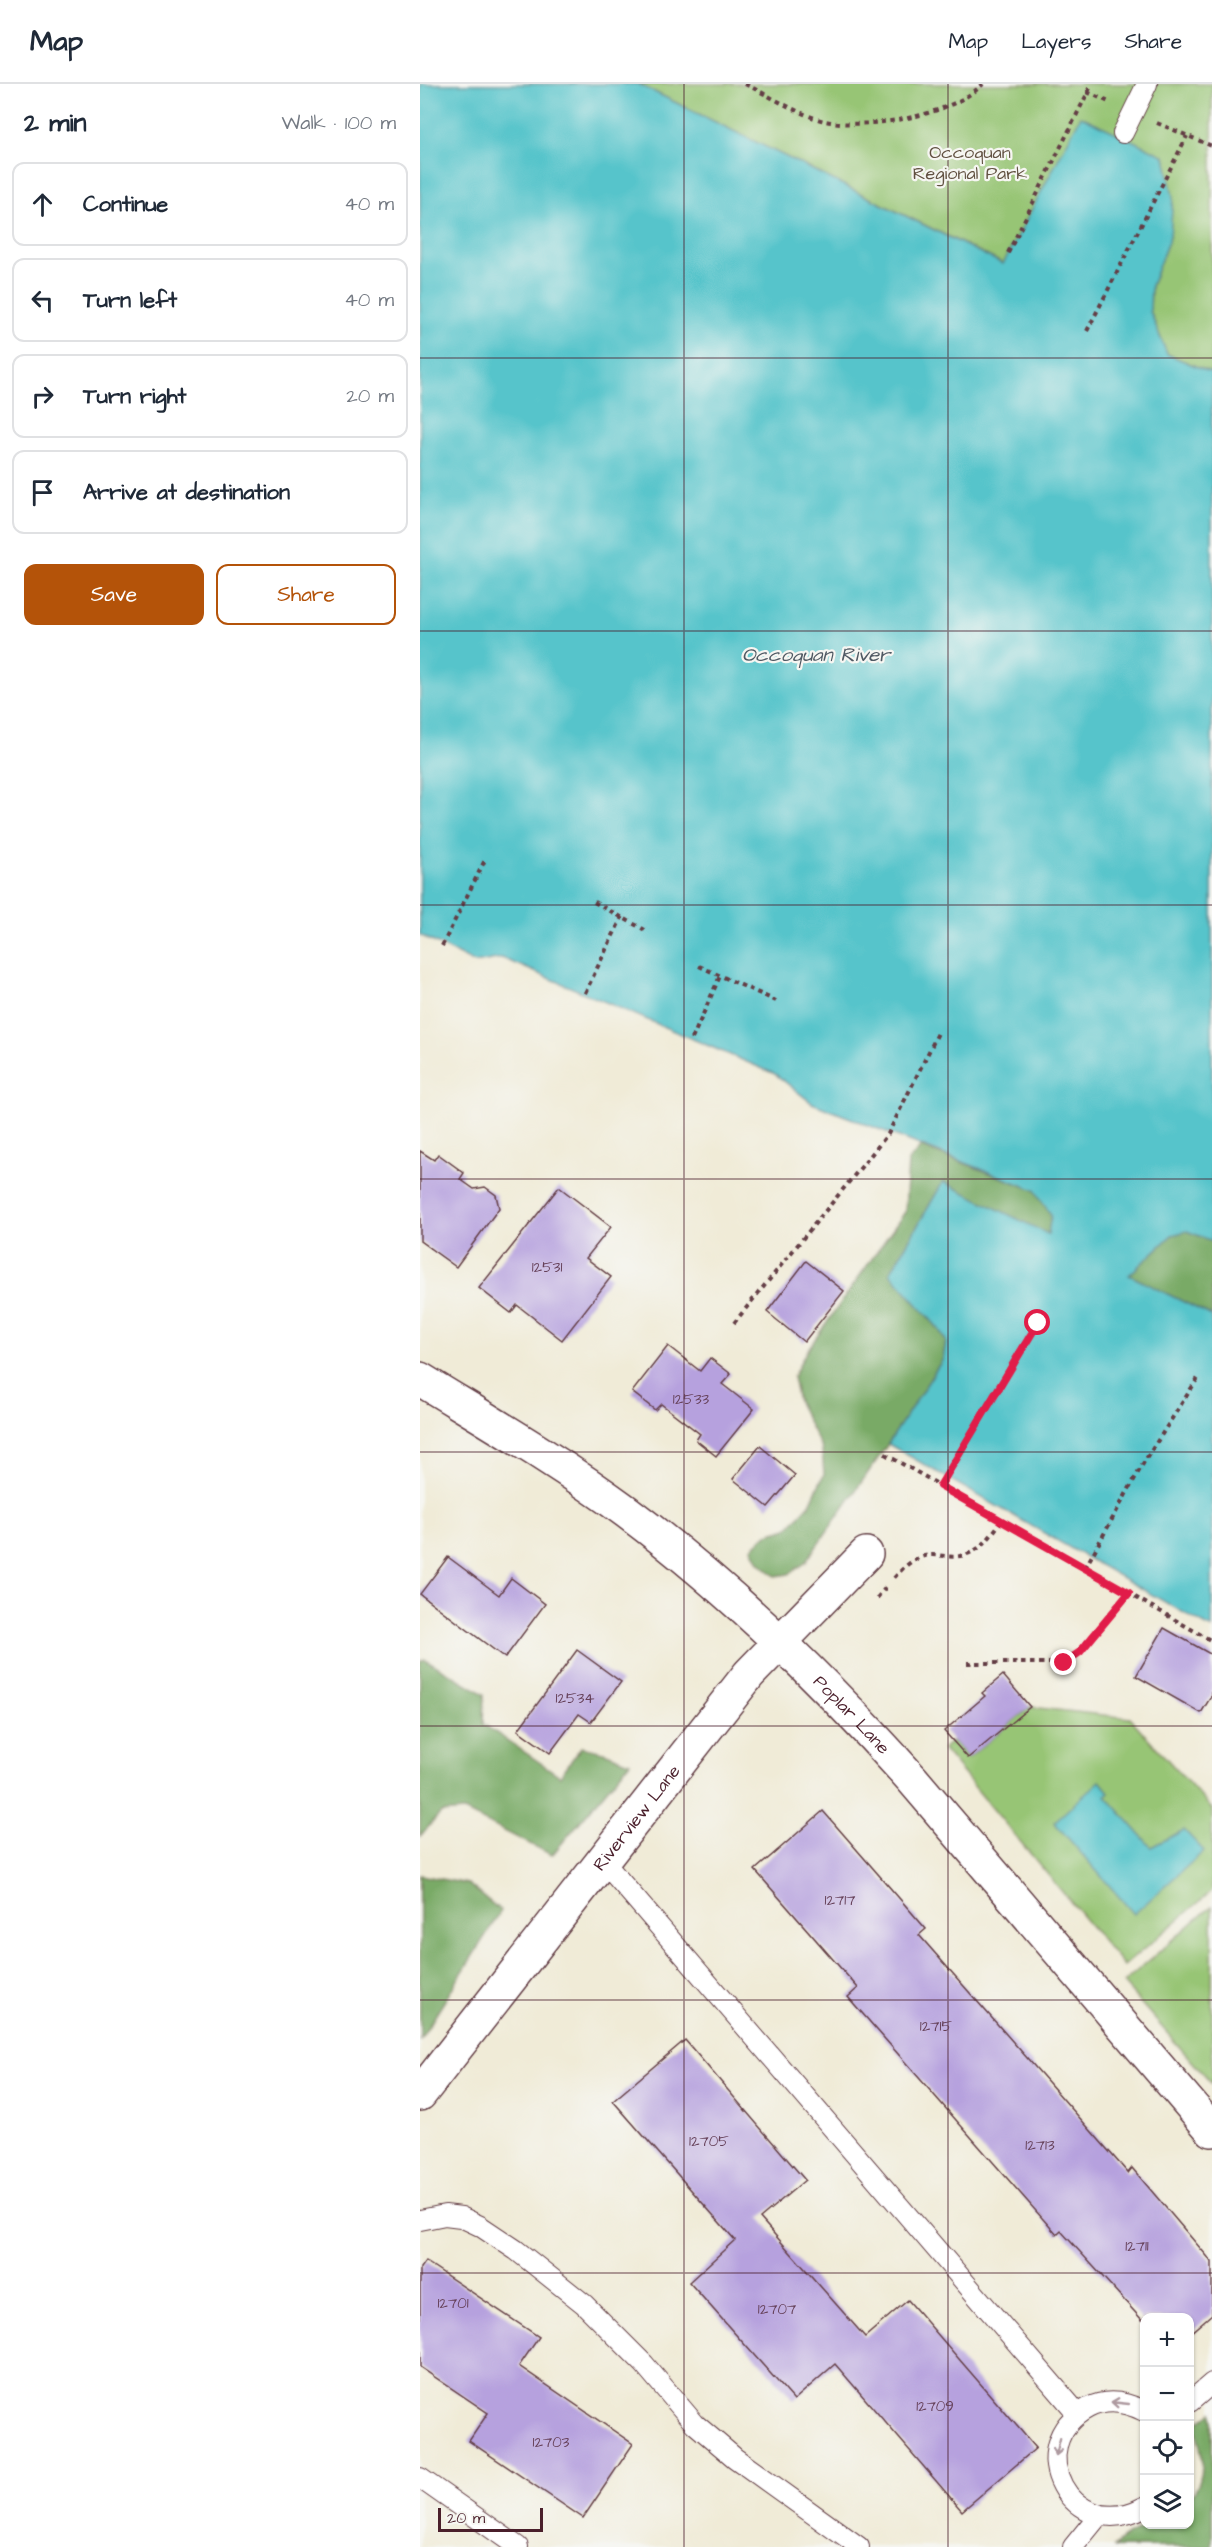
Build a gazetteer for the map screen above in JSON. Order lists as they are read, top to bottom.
{
  "streets": {
    "street": ["Poplar Lane", "Riverview Lane"]
  },
  "crossings": [
    ["Poplar Lane", "Riverview Lane"]
  ],
  "water": ["Occoquan River"],
  "parks": ["Occoquan Regional Park"],
  "house_numbers": [
    "12531",
    "12533",
    "12534",
    "12717",
    "12715",
    "12705",
    "12713",
    "12711",
    "12701",
    "12707",
    "12709",
    "12703"
  ],
  "scale_bar": "20 m",
  "page": {
    "header": "Map",
    "nav": ["Map", "Layers", "Share"],
    "heading": ["2 min", "Walk · 100 m"],
    "list": [
      ["Continue", "40 m"],
      ["Turn left", "40 m"],
      ["Turn right", "20 m"],
      "Arrive at destination"
    ],
    "buttons": ["Save", "Share"],
    "map_buttons": ["+", "−"],
    "scale": "20 m"
  }
}
